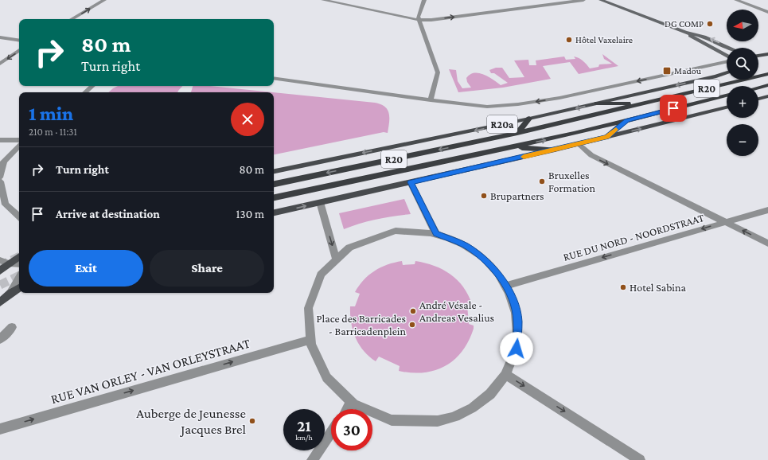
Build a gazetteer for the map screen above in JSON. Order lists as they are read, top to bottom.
{
  "streets": {
    "highway": ["R20"],
    "main road": ["R20a"],
    "street": ["RUE DU NORD - NOORDSTRAAT", "RUE VAN ORLEY - VAN ORLEYSTRAAT"]
  },
  "one_way": ["RUE DU NORD - NOORDSTRAAT", "RUE VAN ORLEY - VAN ORLEYSTRAAT"],
  "places": {
    "other": [
      "DG COMP",
      "Hôtel Vaxelaire",
      "Bruxelles Formation",
      "Brupartners",
      "Hotel Sabina",
      "André Vésale - Andreas Vesalius",
      "Place des Barricades - Barricadenplein",
      "Auberge de Jeunesse Jacques Brel"
    ],
    "transit": ["Madou"]
  },
  "north": "left",
  "page": {
    "map_buttons": ["+", "−"],
    "turn": ["80 m", "Turn right"],
    "heading": ["1 min", "210 m · 11:31"],
    "list": [
      {
        "name": "Turn right",
        "value": "80 m"
      },
      {
        "name": "Arrive at destination",
        "value": "130 m"
      }
    ],
    "buttons": ["Exit", "Share"],
    "speed": "21 km/h",
    "limit": "30"
  }
}
